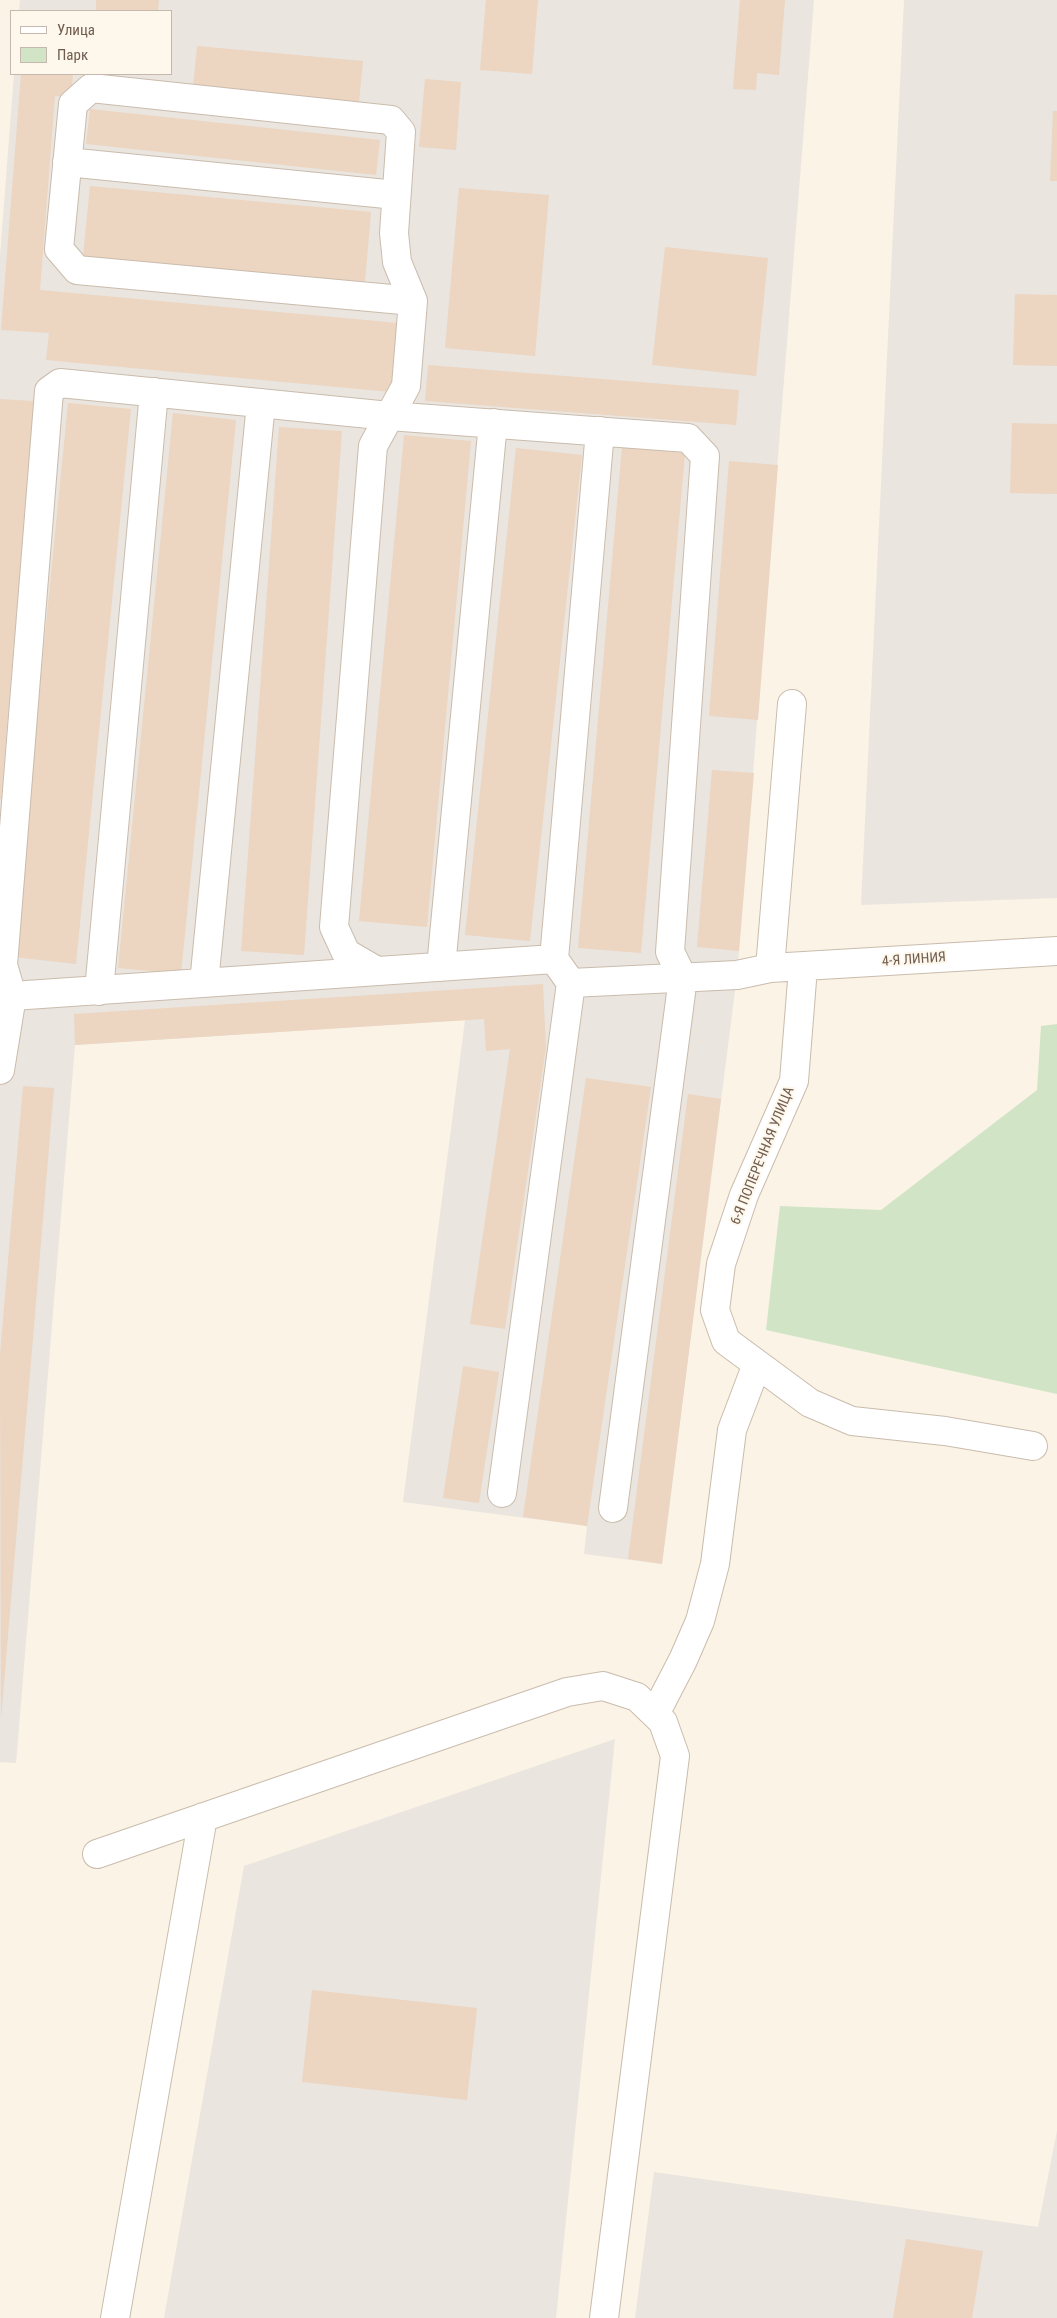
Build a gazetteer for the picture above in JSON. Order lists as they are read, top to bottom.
{
  "streets": {
    "street": ["4-Я ЛИНИЯ", "6-Я ПОПЕРЕЧНАЯ УЛИЦА"]
  },
  "crossings": [
    ["4-Я ЛИНИЯ", "6-Я ПОПЕРЕЧНАЯ УЛИЦА"]
  ],
  "legend": ["Улица", "Парк"]
}
